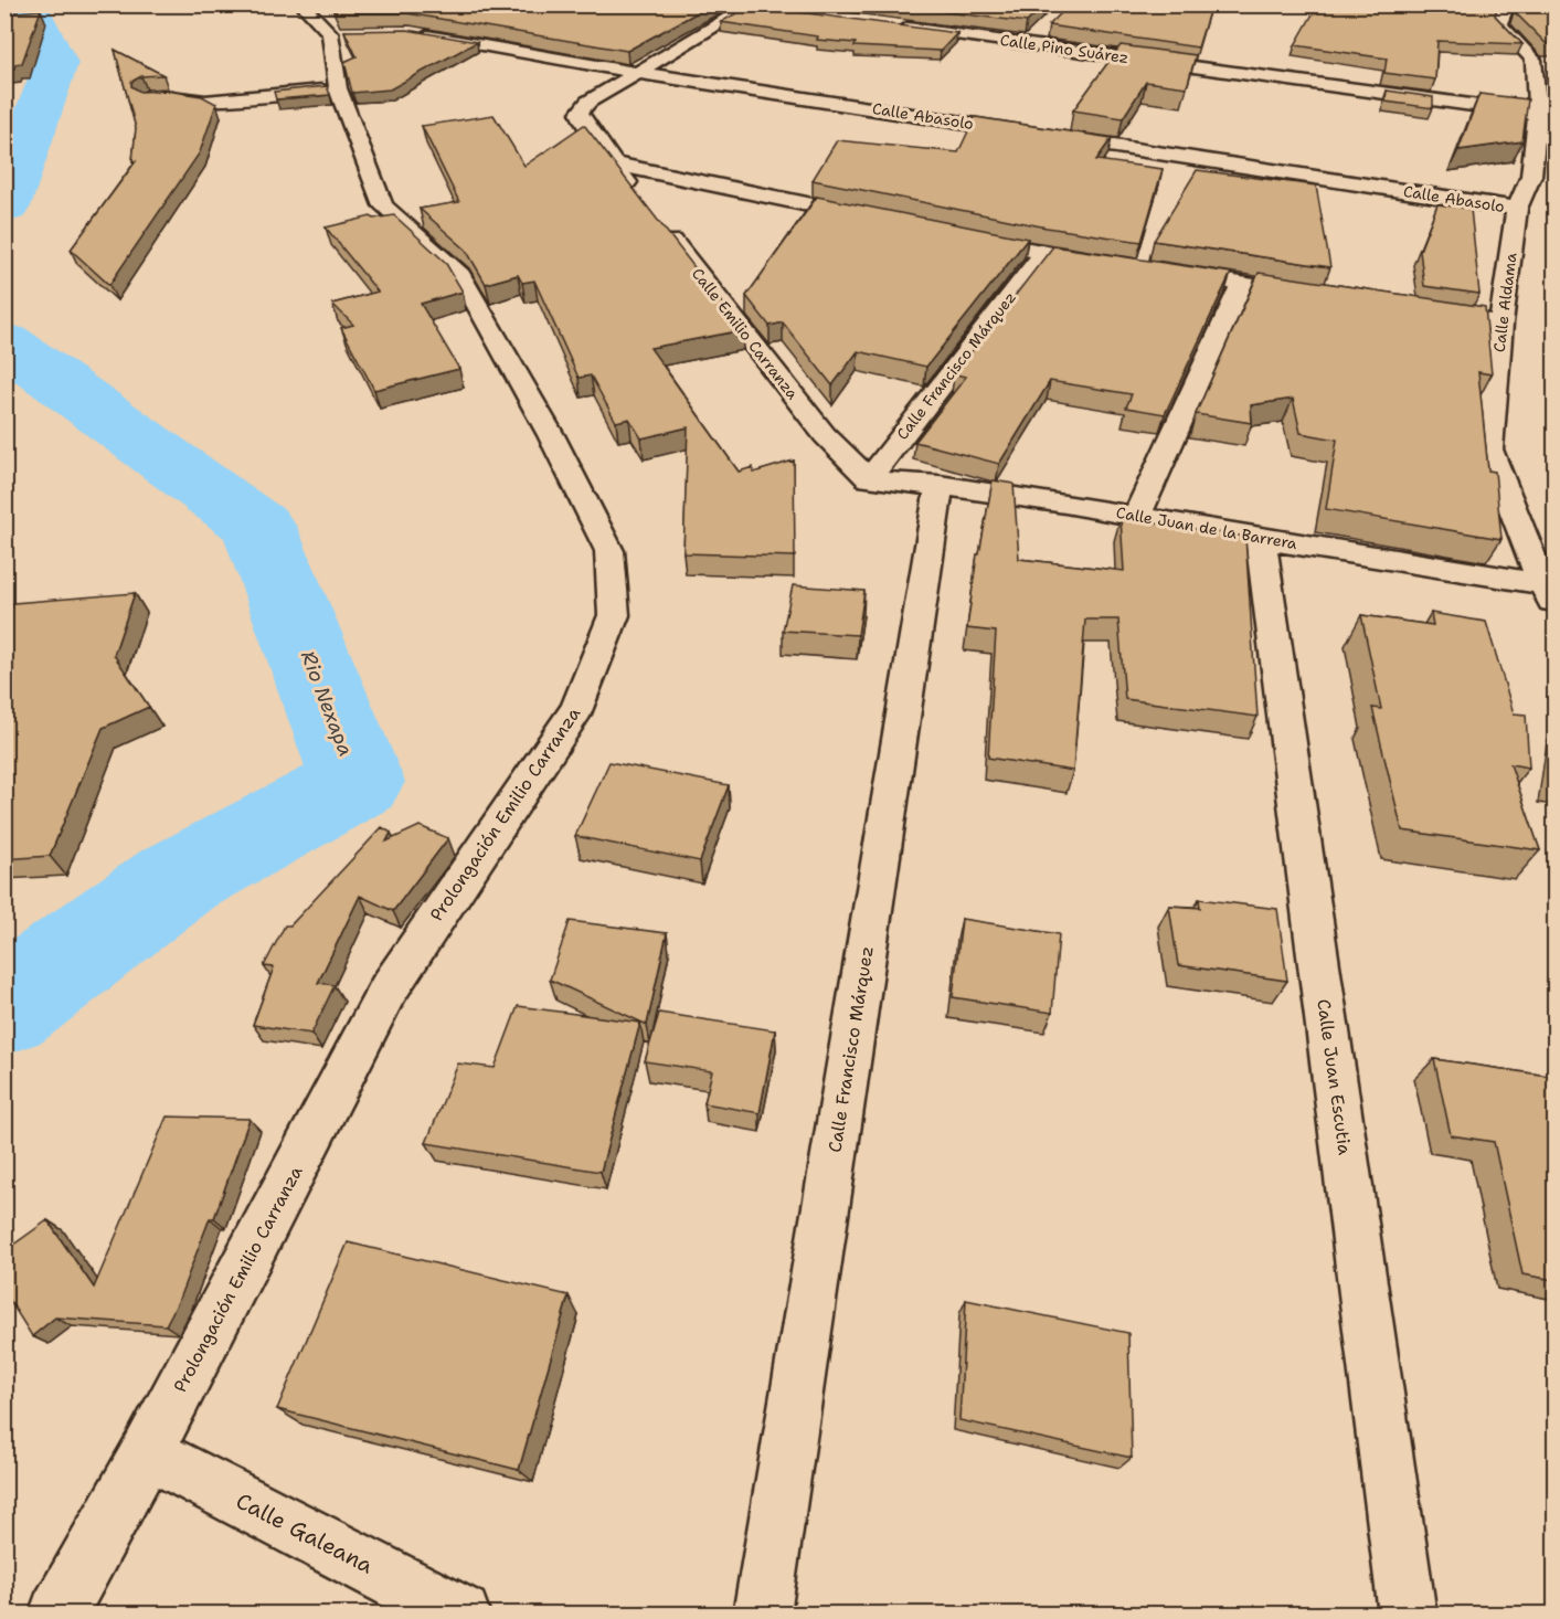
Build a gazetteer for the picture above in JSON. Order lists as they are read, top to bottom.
{
  "streets": {
    "street": [
      "Calle Pino Suárez",
      "Calle Abasolo",
      "Calle Aldama",
      "Calle Emilio Carranza",
      "Calle Francisco Márquez",
      "Calle Juan de la Barrera",
      "Prolongación Emilio Carranza",
      "Calle Juan Escutia",
      "Calle Galeana"
    ]
  },
  "crossings": [
    ["Calle Pino Suárez", "Calle Aldama"],
    ["Calle Abasolo", "Calle Aldama"],
    ["Calle Aldama", "Calle Juan de la Barrera"],
    ["Calle Emilio Carranza", "Calle Francisco Márquez"],
    ["Calle Emilio Carranza", "Calle Juan de la Barrera"],
    ["Calle Francisco Márquez", "Calle Juan de la Barrera"],
    ["Calle Juan de la Barrera", "Calle Juan Escutia"],
    ["Prolongación Emilio Carranza", "Calle Galeana"]
  ],
  "water": ["Rio Nexapa"]
}
